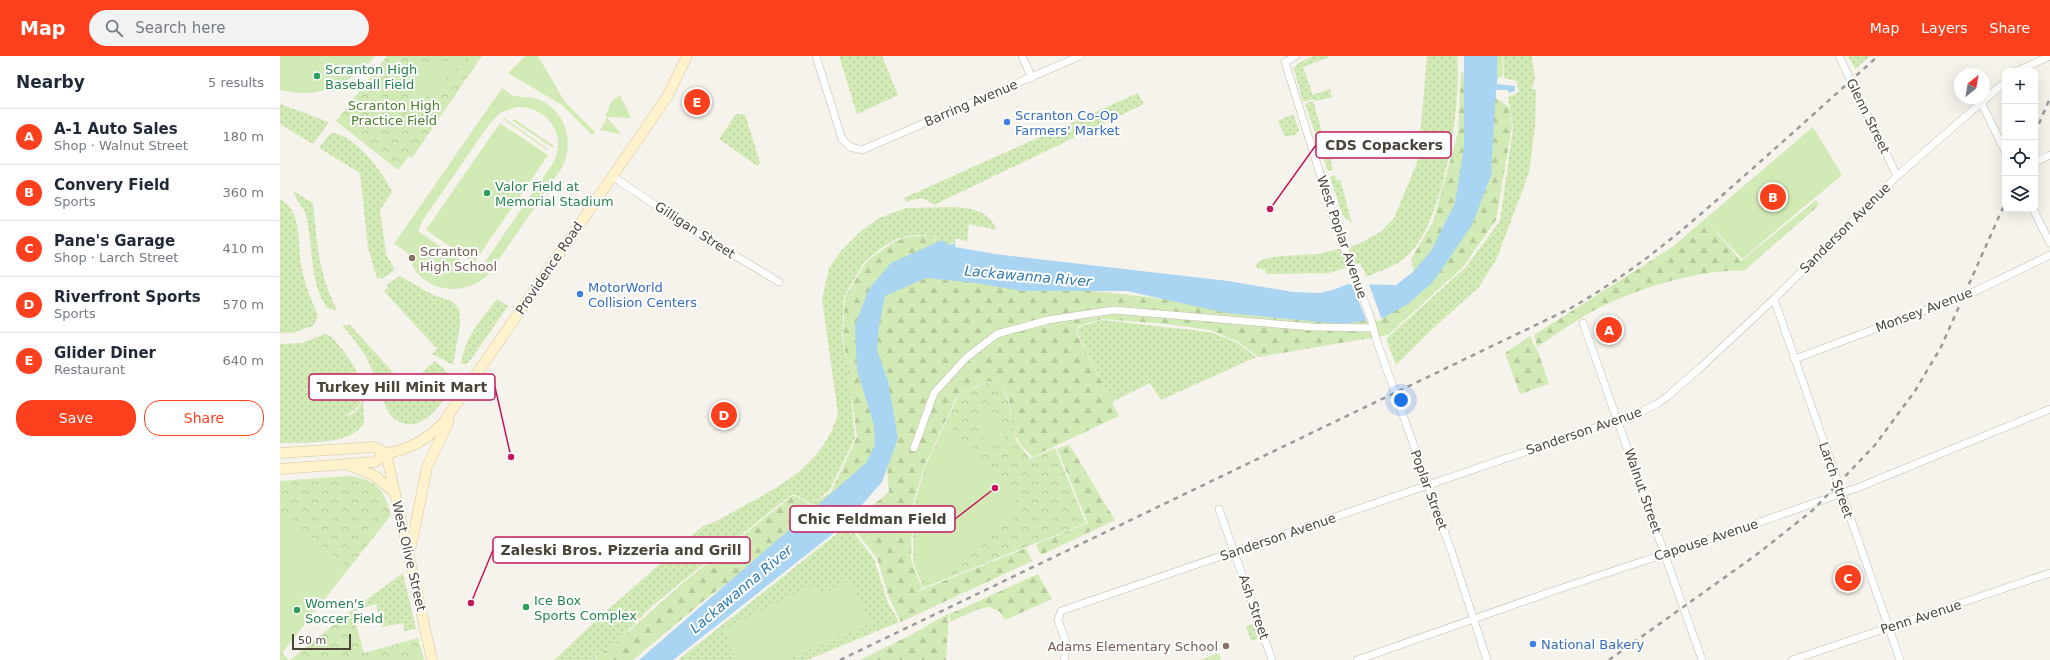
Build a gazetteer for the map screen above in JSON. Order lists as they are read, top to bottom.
{
  "streets": {
    "main road": ["Providence Road", "West Olive Street"],
    "street": [
      "Barring Avenue",
      "Glenn Street",
      "Sanderson Avenue",
      "Gilligan Street",
      "West Poplar Avenue",
      "Monsey Avenue",
      "Larch Street",
      "Poplar Street",
      "Walnut Street",
      "Capouse Avenue",
      "Ash Street",
      "Penn Avenue"
    ]
  },
  "crossings": [
    ["Glenn Street", "Sanderson Avenue"],
    ["Sanderson Avenue", "Larch Street"],
    ["Sanderson Avenue", "Poplar Street"],
    ["Sanderson Avenue", "Walnut Street"],
    ["Sanderson Avenue", "Ash Street"],
    ["Gilligan Street", "Providence Road"],
    ["West Poplar Avenue", "Poplar Street"],
    ["Providence Road", "West Olive Street"],
    ["Monsey Avenue", "Larch Street"],
    ["Larch Street", "Capouse Avenue"],
    ["Larch Street", "Penn Avenue"],
    ["Poplar Street", "Capouse Avenue"],
    ["Walnut Street", "Capouse Avenue"]
  ],
  "water": ["Lackawanna River"],
  "parks": ["Scranton High Practice Field"],
  "places": [
    "Scranton High Baseball Field",
    "Scranton Co-Op Farmers' Market",
    "Valor Field at Memorial Stadium",
    "CDS Copackers",
    "Scranton High School",
    "MotorWorld Collision Centers",
    "Turkey Hill Minit Mart",
    "Chic Feldman Field",
    "Zaleski Bros. Pizzeria and Grill",
    "Ice Box Sports Complex",
    "Women's Soccer Field",
    "National Bakery",
    "Adams Elementary School"
  ],
  "scale_bar": "50 m",
  "north": "top right",
  "page": {
    "header": "Map",
    "search": "Search here",
    "nav": ["Map", "Layers", "Share"],
    "heading": ["Nearby", "5 results"],
    "map_buttons": ["+", "−"],
    "pins": [
      "E",
      "B",
      "A",
      "D",
      "C"
    ],
    "list": [
      {
        "mark": "A",
        "name": "A-1 Auto Sales",
        "note": "Shop · Walnut Street",
        "value": "180 m"
      },
      {
        "mark": "B",
        "name": "Convery Field",
        "note": "Sports",
        "value": "360 m"
      },
      {
        "mark": "C",
        "name": "Pane's Garage",
        "note": "Shop · Larch Street",
        "value": "410 m"
      },
      {
        "mark": "D",
        "name": "Riverfront Sports",
        "note": "Sports",
        "value": "570 m"
      },
      {
        "mark": "E",
        "name": "Glider Diner",
        "note": "Restaurant",
        "value": "640 m"
      }
    ],
    "buttons": ["Save", "Share"],
    "scale": "50 m"
  }
}
